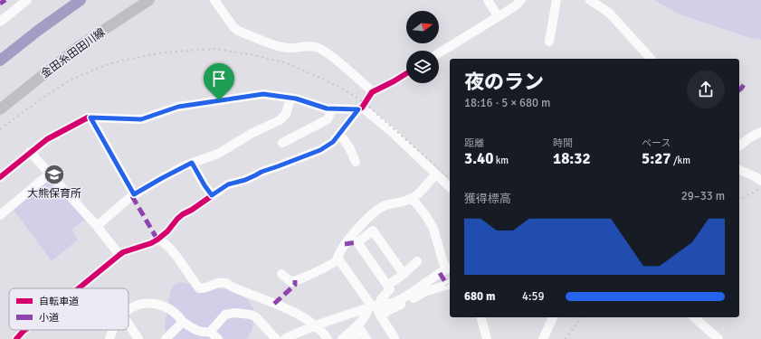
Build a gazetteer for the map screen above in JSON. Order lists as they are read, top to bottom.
{
  "streets": {
    "main road": ["金田糸田田川線"]
  },
  "places": {
    "school or university": ["大熊保育所"]
  },
  "legend": ["自転車道", "小道"],
  "north": "right",
  "page": {
    "heading": ["夜のラン", "18:16 · 5 × 680 m"],
    "stats": [
      ["距離", "3.40 km"],
      ["時間", "18:32"],
      ["ペース", "5:27 /km"]
    ],
    "chart": ["獲得標高", "29–33 m"],
    "list": [
      {
        "name": "680 m",
        "note": "4:59"
      }
    ]
  }
}
